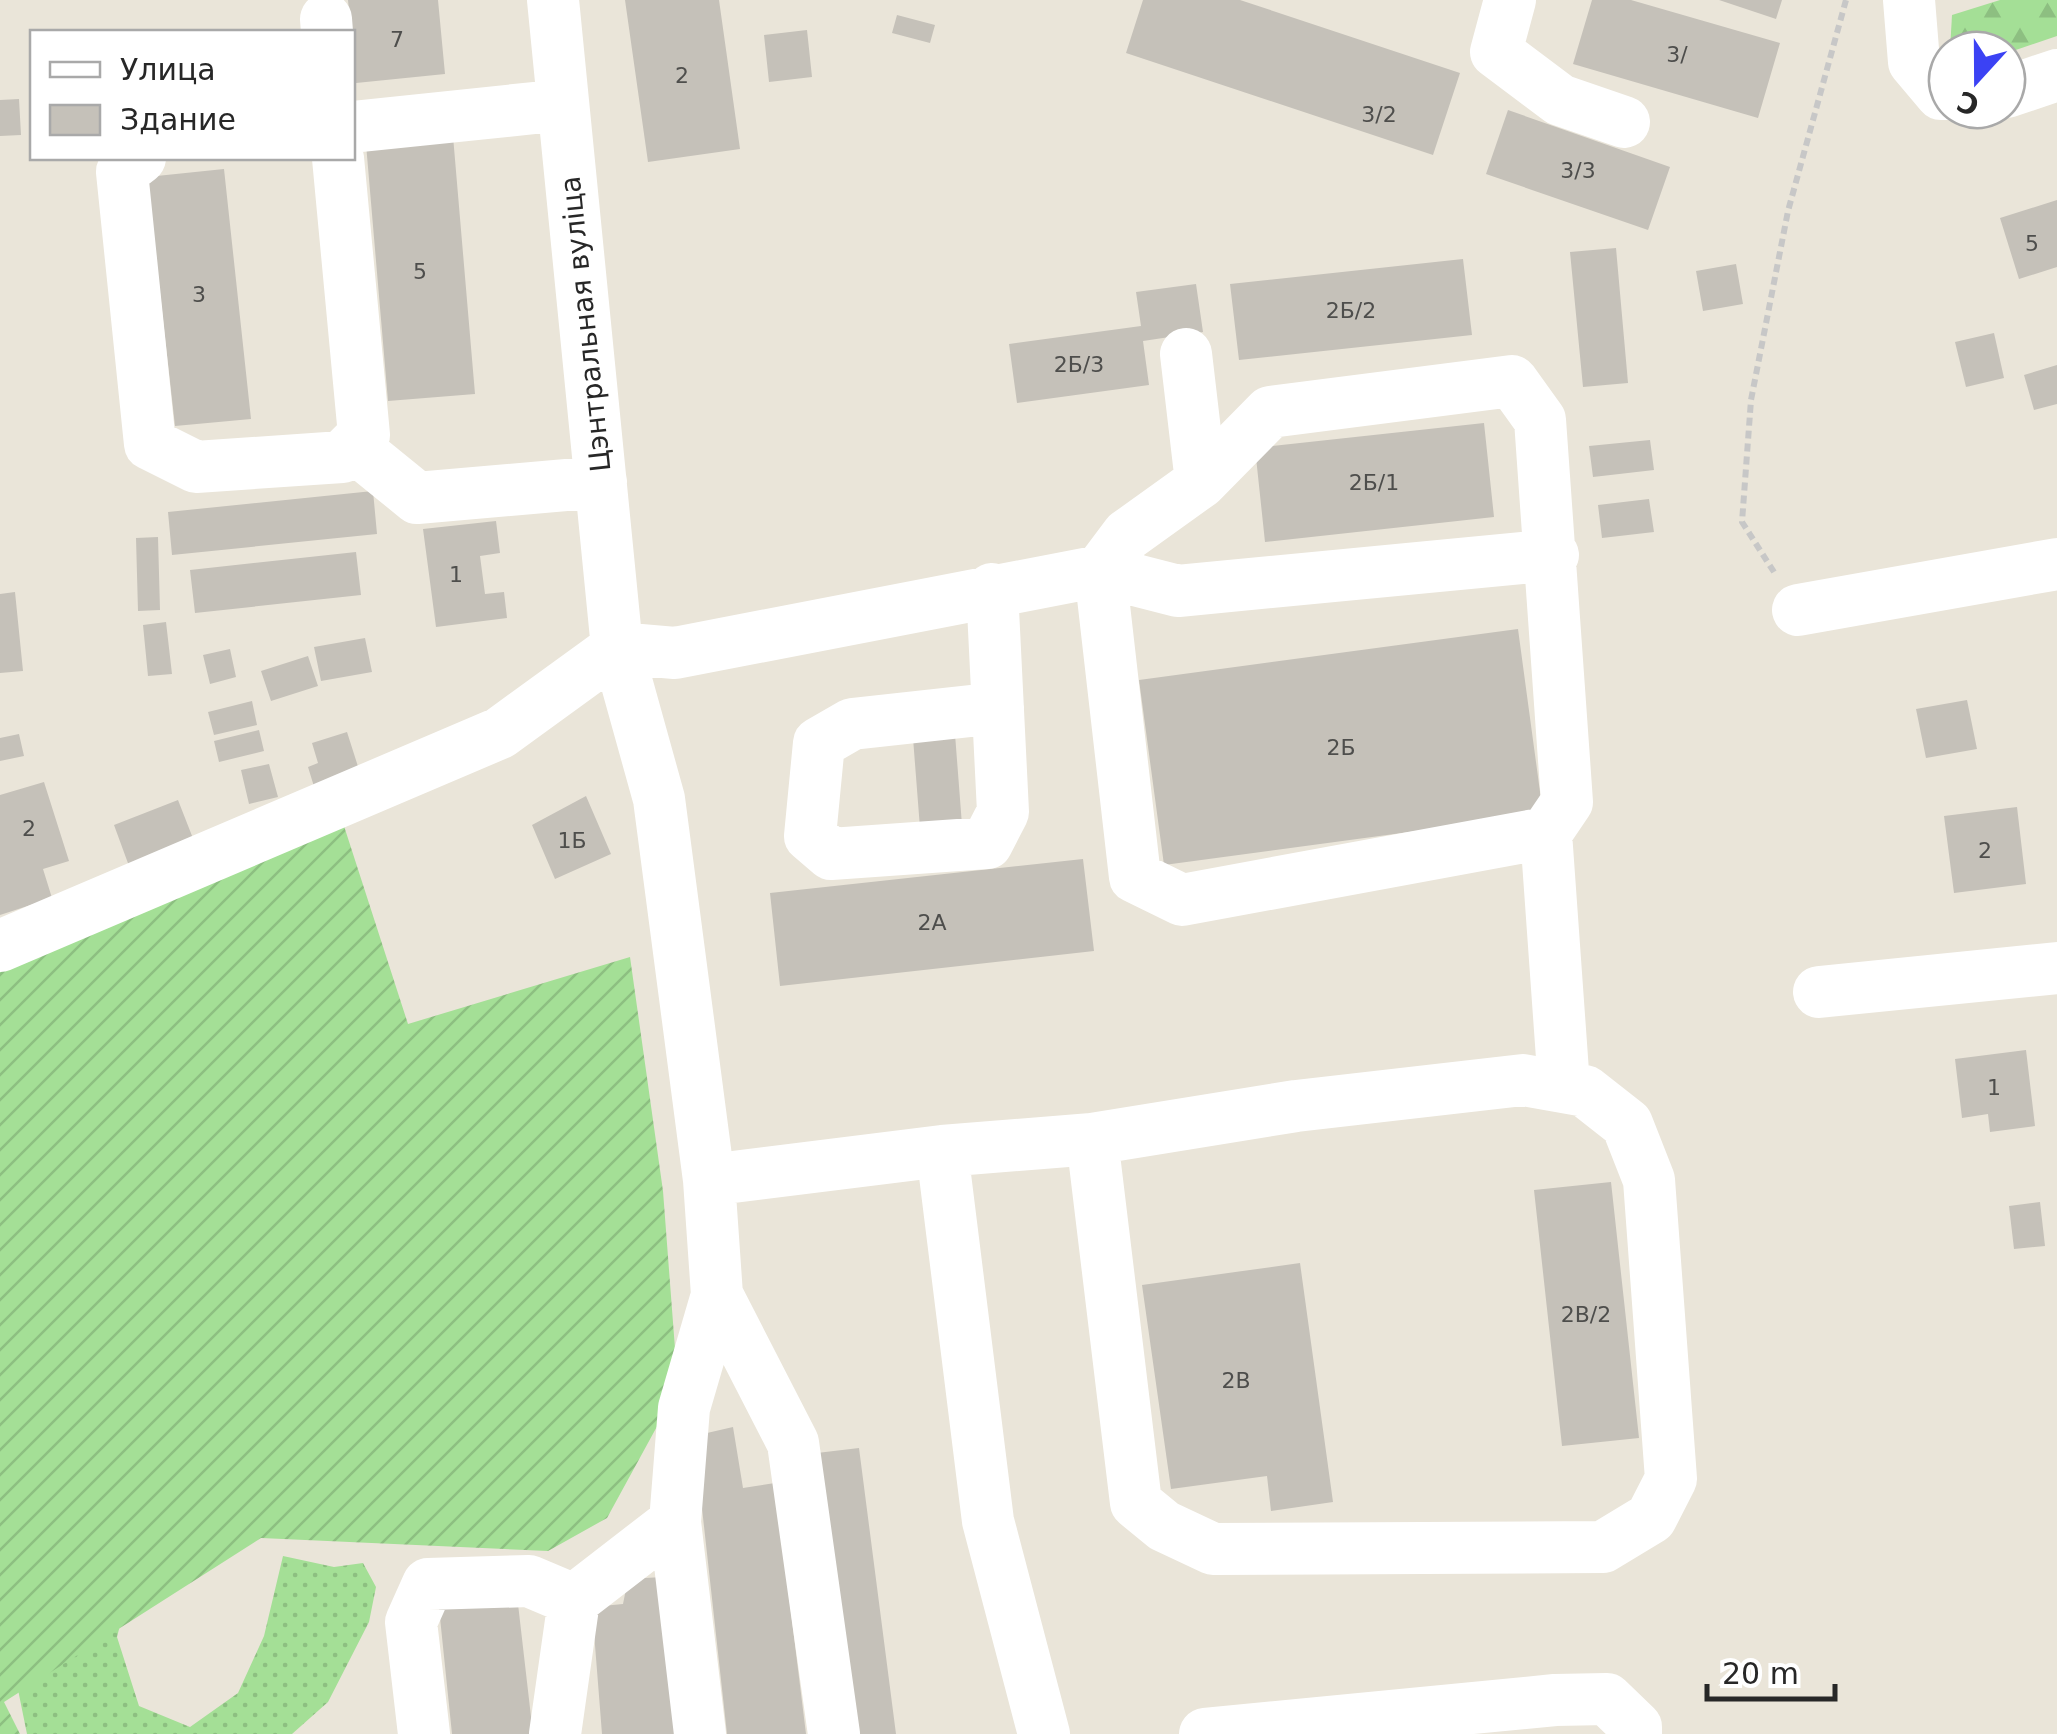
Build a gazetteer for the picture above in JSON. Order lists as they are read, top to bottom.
{
  "streets": {
    "street": ["Цэнтральная вуліца"]
  },
  "house_numbers": [
    "7",
    "3/",
    "2",
    "3/2",
    "3/3",
    "5",
    "5",
    "3",
    "2Б/2",
    "2Б/3",
    "2Б/1",
    "1",
    "2Б",
    "2",
    "1Б",
    "2",
    "2А",
    "1",
    "2В/2",
    "2В"
  ],
  "legend": ["Улица", "Здание"],
  "scale_bar": "20 m",
  "north": "bottom"
}
